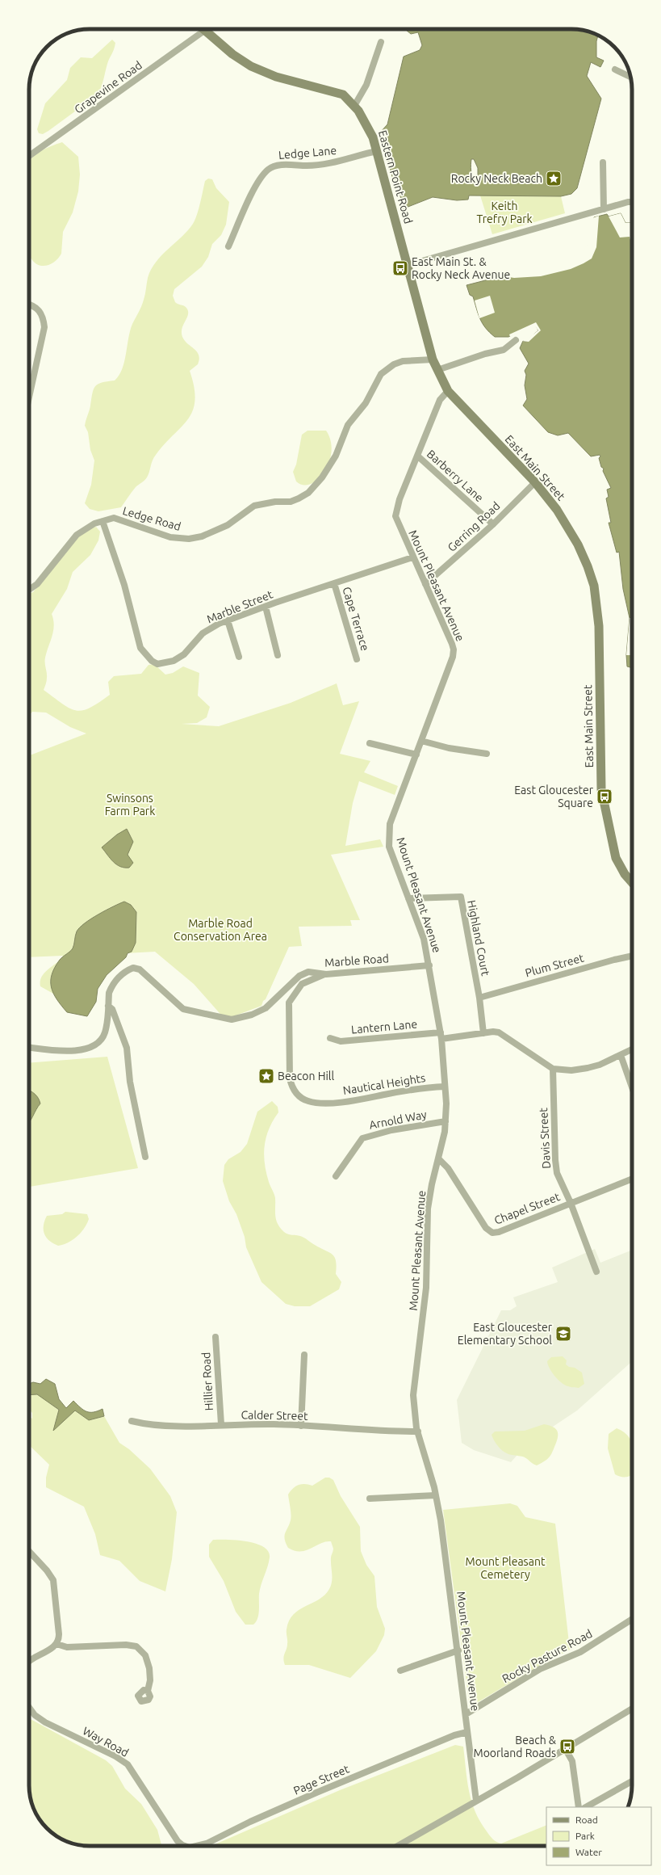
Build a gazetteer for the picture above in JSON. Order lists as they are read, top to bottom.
{
  "streets": {
    "main road": ["Eastern Point Road", "East Main Street"],
    "street": [
      "Grapevine Road",
      "Ledge Lane",
      "Barberry Lane",
      "Ledge Road",
      "Gerring Road",
      "Mount Pleasant Avenue",
      "Marble Street",
      "Cape Terrace",
      "Highland Court",
      "Marble Road",
      "Plum Street",
      "Lantern Lane",
      "Nautical Heights",
      "Arnold Way",
      "Davis Street",
      "Chapel Street",
      "Hillier Road",
      "Calder Street",
      "Rocky Pasture Road",
      "Way Road",
      "Page Street"
    ]
  },
  "crossings": [
    ["Grapevine Road", "Eastern Point Road"],
    ["Ledge Lane", "Eastern Point Road"],
    ["Eastern Point Road", "East Main Street"],
    ["East Main Street", "Ledge Road"],
    ["East Main Street", "Gerring Road"],
    ["East Main Street", "Mount Pleasant Avenue"],
    ["Barberry Lane", "Gerring Road"],
    ["Barberry Lane", "Mount Pleasant Avenue"],
    ["Ledge Road", "Marble Street"],
    ["Gerring Road", "Mount Pleasant Avenue"],
    ["Mount Pleasant Avenue", "Marble Street"],
    ["Mount Pleasant Avenue", "Highland Court"],
    ["Mount Pleasant Avenue", "Marble Road"],
    ["Mount Pleasant Avenue", "Lantern Lane"],
    ["Mount Pleasant Avenue", "Nautical Heights"],
    ["Mount Pleasant Avenue", "Arnold Way"],
    ["Mount Pleasant Avenue", "Chapel Street"],
    ["Mount Pleasant Avenue", "Calder Street"],
    ["Mount Pleasant Avenue", "Rocky Pasture Road"],
    ["Mount Pleasant Avenue", "Page Street"],
    ["Marble Street", "Cape Terrace"],
    ["Highland Court", "Plum Street"],
    ["Highland Court", "Lantern Lane"],
    ["Marble Road", "Nautical Heights"],
    ["Lantern Lane", "Davis Street"],
    ["Davis Street", "Chapel Street"],
    ["Hillier Road", "Calder Street"]
  ],
  "parks": [
    "Keith Trefry Park",
    "Swinsons Farm Park",
    "Marble Road Conservation Area",
    "Mount Pleasant Cemetery"
  ],
  "places": {
    "place": ["Rocky Neck Beach", "Beacon Hill"],
    "bus stop": ["East Main St. & Rocky Neck Avenue", "East Gloucester Square", "Beach & Moorland Roads"],
    "school or university": ["East Gloucester Elementary School"]
  },
  "legend": ["Road", "Park", "Water"]
}
